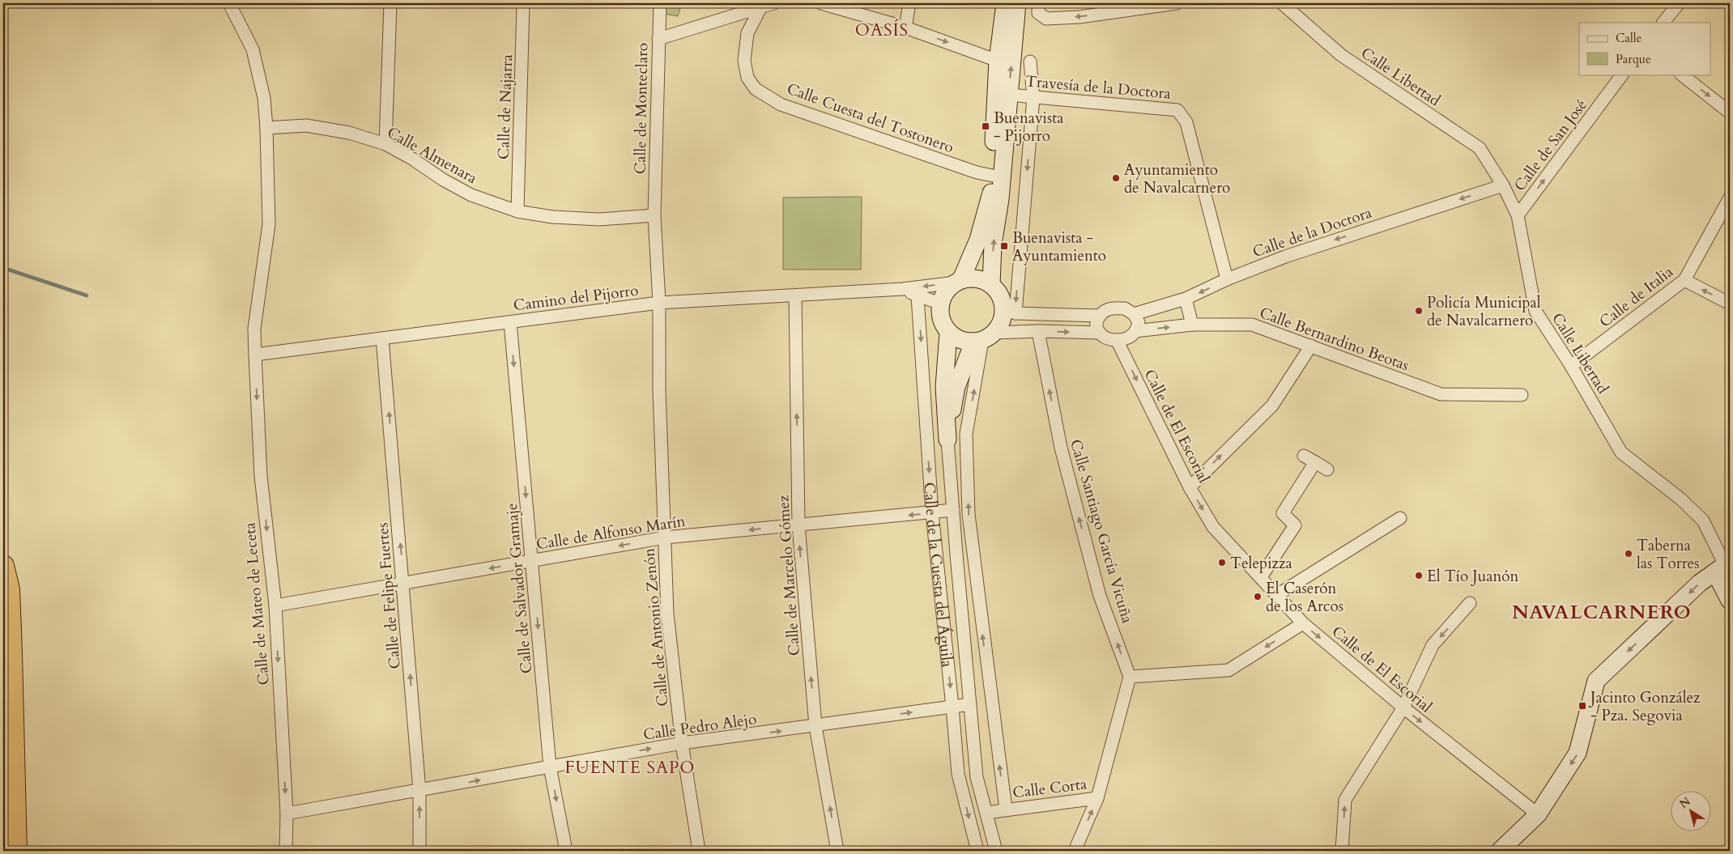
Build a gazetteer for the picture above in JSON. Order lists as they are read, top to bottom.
{
  "streets": {
    "street": [
      "Calle Libertad",
      "Travesía de la Doctora",
      "Calle de Najarra",
      "Calle de Monteclaro",
      "Calle Cuesta del Tostonero",
      "Calle de San José",
      "Calle Almenara",
      "Calle de la Doctora",
      "Calle de Italia",
      "Camino del Pijorro",
      "Calle Bernardino Beotas",
      "Calle de El Escorial",
      "Calle Santiago García Vicuña",
      "Calle de Alfonso Marín",
      "Calle de la Cuesta del Águila",
      "Calle de Marcelo Gómez",
      "Calle de Salvador Gramaje",
      "Calle de Felipe Fuertes",
      "Calle de Mateo de Leceta",
      "Calle de Antonio Zenón",
      "Calle Pedro Alejo",
      "Calle Corta"
    ]
  },
  "crossings": [
    ["Calle Libertad", "Calle de San José"],
    ["Calle Libertad", "Calle de la Doctora"],
    ["Calle Libertad", "Calle de Italia"],
    ["Travesía de la Doctora", "Calle de la Doctora"],
    ["Calle de Najarra", "Calle Almenara"],
    ["Calle de Monteclaro", "Calle Almenara"],
    ["Calle de Monteclaro", "Camino del Pijorro"],
    ["Calle de Monteclaro", "Calle de Antonio Zenón"],
    ["Calle Almenara", "Calle de Mateo de Leceta"],
    ["Calle de la Doctora", "Calle Bernardino Beotas"],
    ["Calle de la Doctora", "Calle de El Escorial"],
    ["Camino del Pijorro", "Calle de la Cuesta del Águila"],
    ["Camino del Pijorro", "Calle de Marcelo Gómez"],
    ["Camino del Pijorro", "Calle de Salvador Gramaje"],
    ["Camino del Pijorro", "Calle de Felipe Fuertes"],
    ["Camino del Pijorro", "Calle de Mateo de Leceta"],
    ["Camino del Pijorro", "Calle de Antonio Zenón"],
    ["Calle Bernardino Beotas", "Calle de El Escorial"],
    ["Calle de Alfonso Marín", "Calle de la Cuesta del Águila"],
    ["Calle de Alfonso Marín", "Calle de Marcelo Gómez"],
    ["Calle de Alfonso Marín", "Calle de Salvador Gramaje"],
    ["Calle de Alfonso Marín", "Calle de Felipe Fuertes"],
    ["Calle de Alfonso Marín", "Calle de Mateo de Leceta"],
    ["Calle de Alfonso Marín", "Calle de Antonio Zenón"],
    ["Calle de la Cuesta del Águila", "Calle Pedro Alejo"],
    ["Calle de Marcelo Gómez", "Calle Pedro Alejo"],
    ["Calle de Salvador Gramaje", "Calle Pedro Alejo"],
    ["Calle de Felipe Fuertes", "Calle Pedro Alejo"],
    ["Calle de Mateo de Leceta", "Calle Pedro Alejo"],
    ["Calle de Antonio Zenón", "Calle Pedro Alejo"]
  ],
  "one_way": [
    "Calle de San José",
    "Calle de la Doctora",
    "Calle de El Escorial",
    "Calle de Alfonso Marín",
    "Calle de Marcelo Gómez",
    "Calle de Salvador Gramaje",
    "Calle de Felipe Fuertes",
    "Calle de Mateo de Leceta",
    "Calle Pedro Alejo"
  ],
  "districts": ["OASÍS", "NAVALCARNERO", "FUENTE SAPO"],
  "places": {
    "transit": ["Buenavista - Pijorro", "Buenavista - Ayuntamiento", "Jacinto González - Pza. Segovia"],
    "other": [
      "Ayuntamiento de Navalcarnero",
      "Policía Municipal de Navalcarnero",
      "Taberna las Torres",
      "Telepizza",
      "El Tío Juanón",
      "El Caserón de los Arcos"
    ]
  },
  "legend": ["Calle", "Parque"],
  "north": "top left"
}
